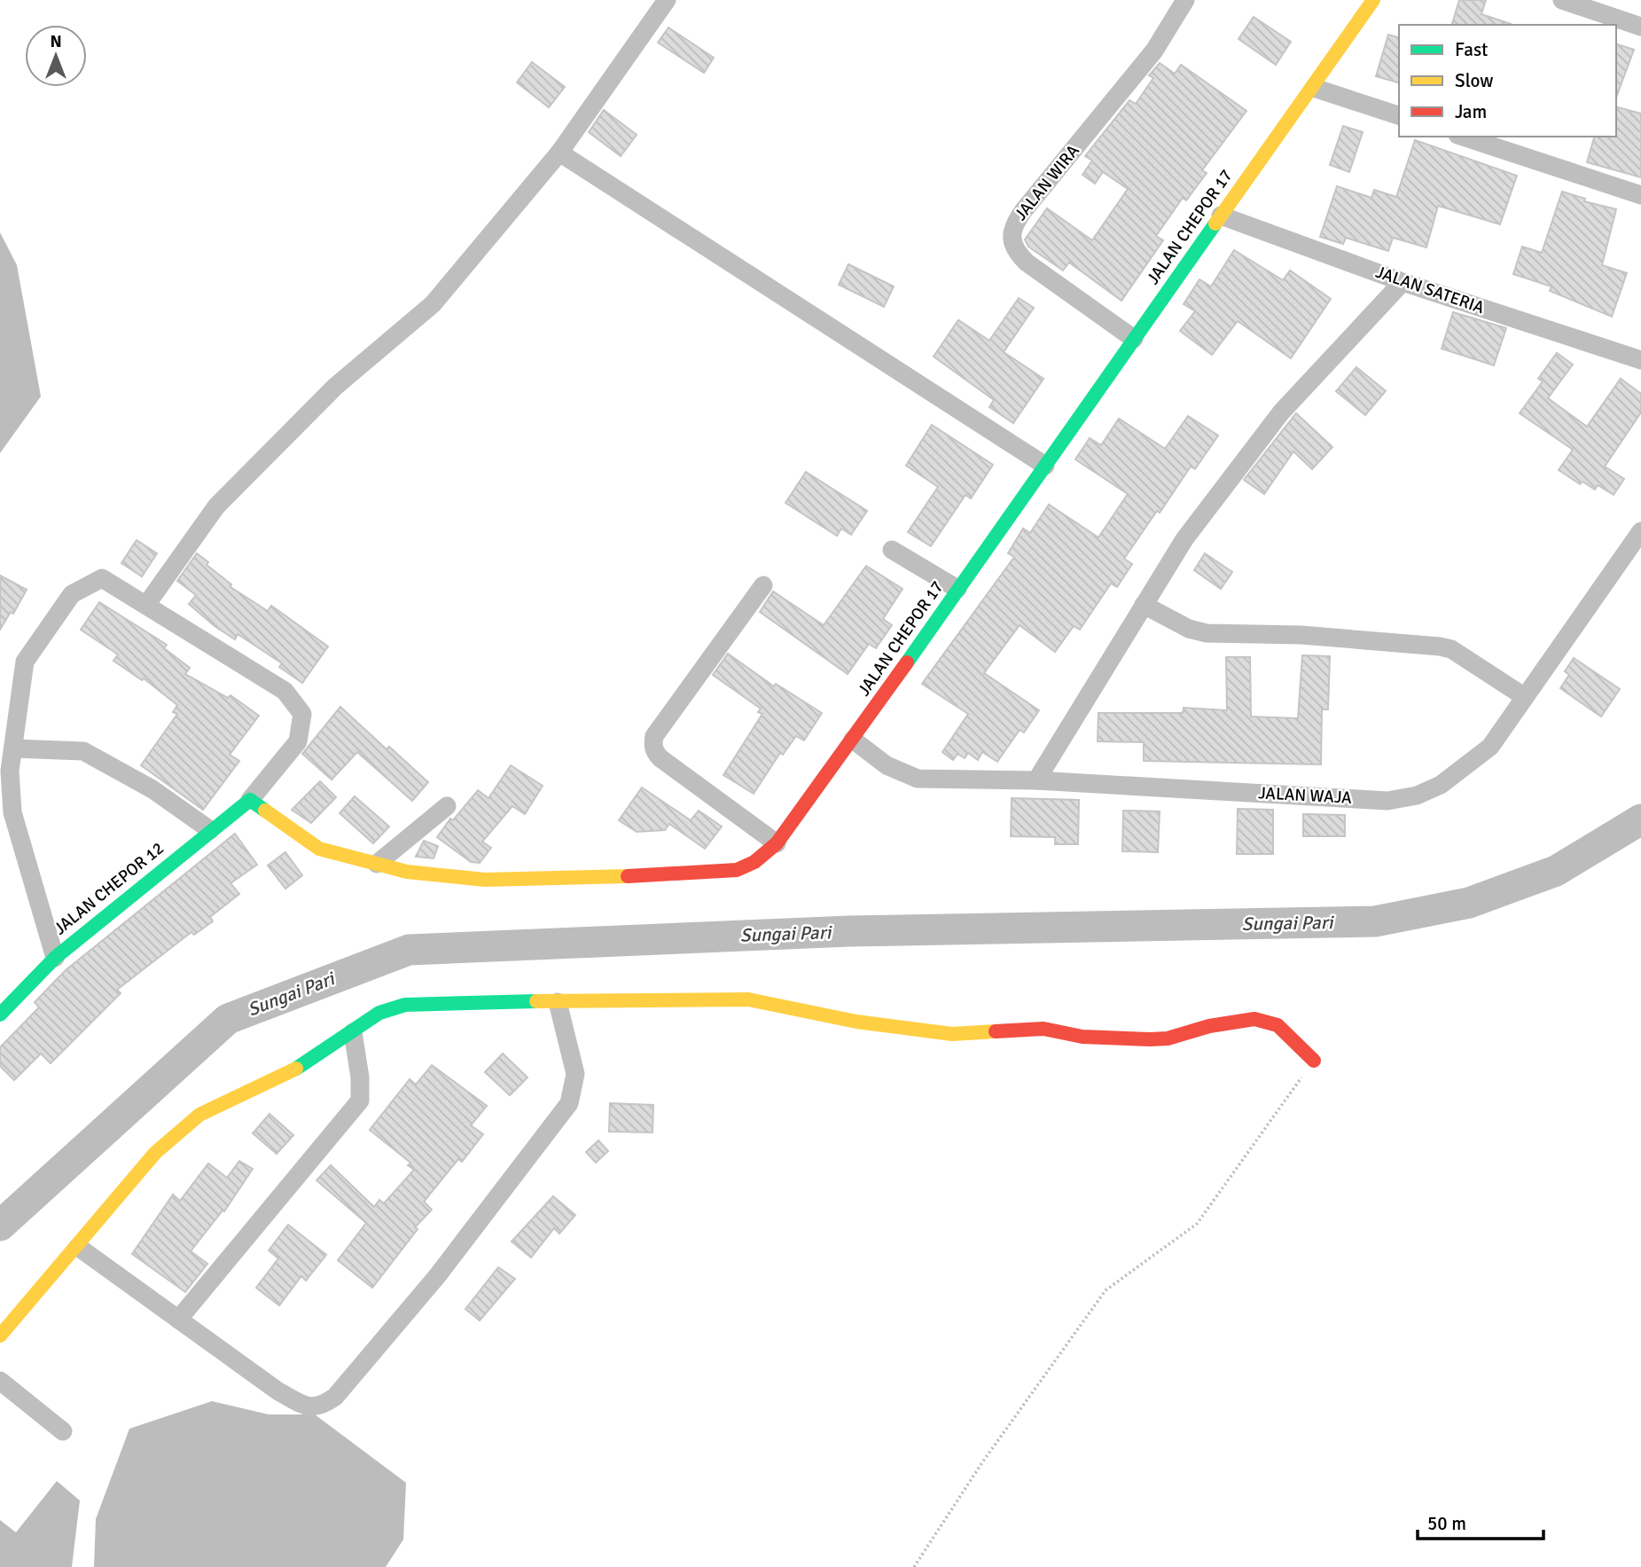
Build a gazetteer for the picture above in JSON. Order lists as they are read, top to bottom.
{
  "streets": {
    "street": [
      "JALAN WIRA",
      "JALAN CHEPOR 17",
      "JALAN SATERIA",
      "JALAN WAJA",
      "JALAN CHEPOR 12"
    ]
  },
  "crossings": [
    ["JALAN WIRA", "JALAN CHEPOR 17"],
    ["JALAN CHEPOR 17", "JALAN SATERIA"],
    ["JALAN CHEPOR 17", "JALAN WAJA"],
    ["JALAN CHEPOR 17", "JALAN CHEPOR 12"]
  ],
  "water": ["Sungai Pari"],
  "legend": ["Fast", "Slow", "Jam"],
  "scale_bar": "50 m",
  "north": "top"
}
